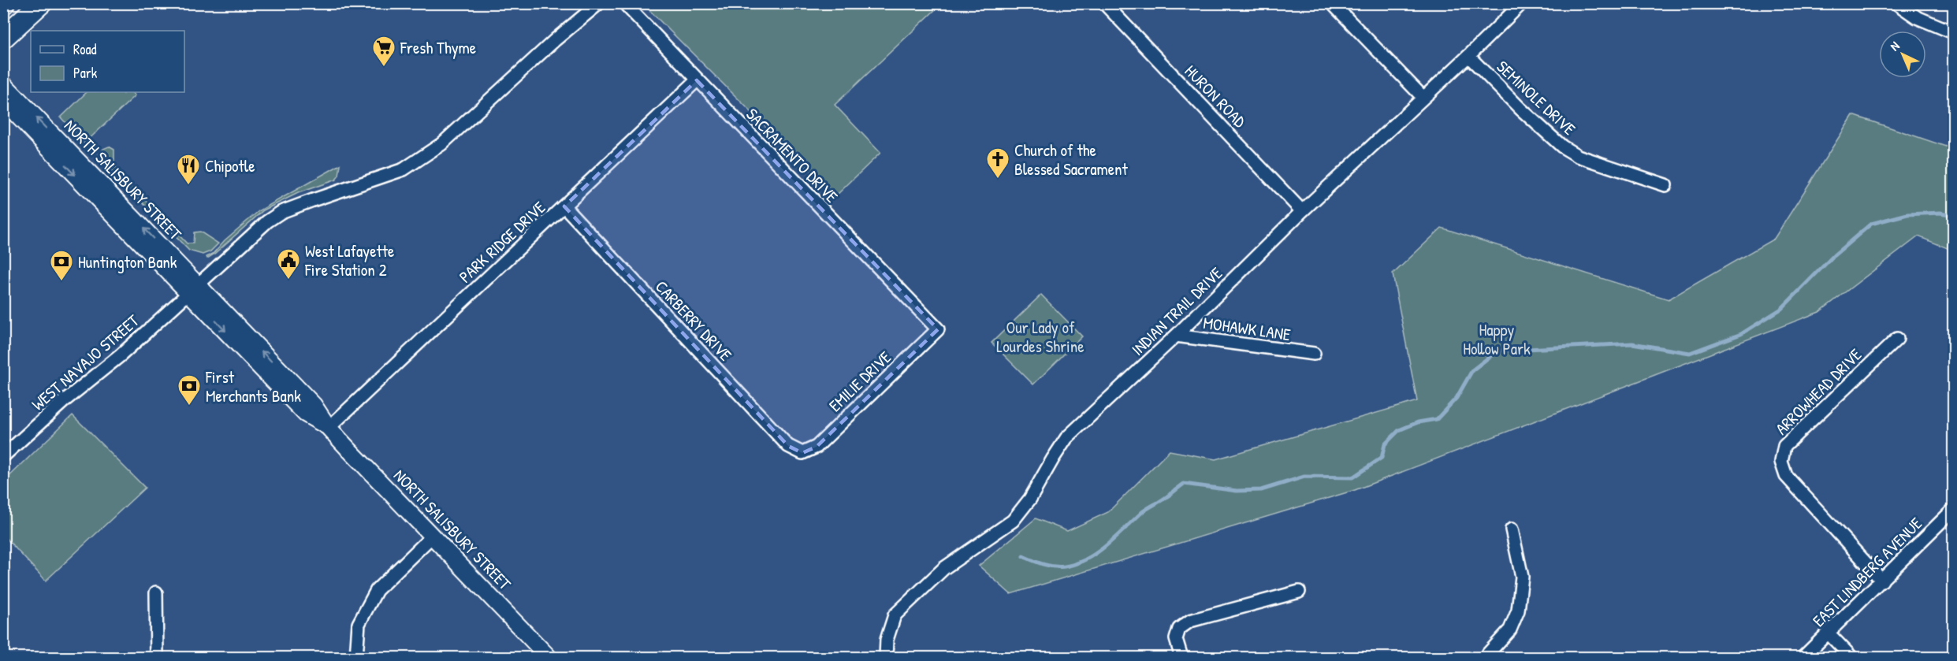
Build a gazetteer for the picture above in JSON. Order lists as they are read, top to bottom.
{
  "streets": {
    "street": [
      "HURON ROAD",
      "SEMINOLE DRIVE",
      "SACRAMENTO DRIVE",
      "NORTH SALISBURY STREET",
      "PARK RIDGE DRIVE",
      "INDIAN TRAIL DRIVE",
      "CARBERRY DRIVE",
      "MOHAWK LANE",
      "WEST NAVAJO STREET",
      "EMILIE DRIVE",
      "ARROWHEAD DRIVE",
      "EAST LINDBERG AVENUE"
    ]
  },
  "crossings": [
    ["HURON ROAD", "INDIAN TRAIL DRIVE"],
    ["SEMINOLE DRIVE", "INDIAN TRAIL DRIVE"],
    ["SACRAMENTO DRIVE", "PARK RIDGE DRIVE"],
    ["SACRAMENTO DRIVE", "EMILIE DRIVE"],
    ["NORTH SALISBURY STREET", "PARK RIDGE DRIVE"],
    ["NORTH SALISBURY STREET", "WEST NAVAJO STREET"],
    ["PARK RIDGE DRIVE", "CARBERRY DRIVE"],
    ["INDIAN TRAIL DRIVE", "MOHAWK LANE"],
    ["CARBERRY DRIVE", "EMILIE DRIVE"],
    ["ARROWHEAD DRIVE", "EAST LINDBERG AVENUE"]
  ],
  "parks": ["Our Lady of Lourdes Shrine", "Happy Hollow Park"],
  "places": {
    "supermarket": ["Fresh Thyme"],
    "church": ["Church of the Blessed Sacrament"],
    "restaurant": ["Chipotle"],
    "public building": ["West Lafayette Fire Station 2"],
    "bank": ["Huntington Bank", "First Merchants Bank"]
  },
  "legend": ["Road", "Park"],
  "north": "top left"
}
